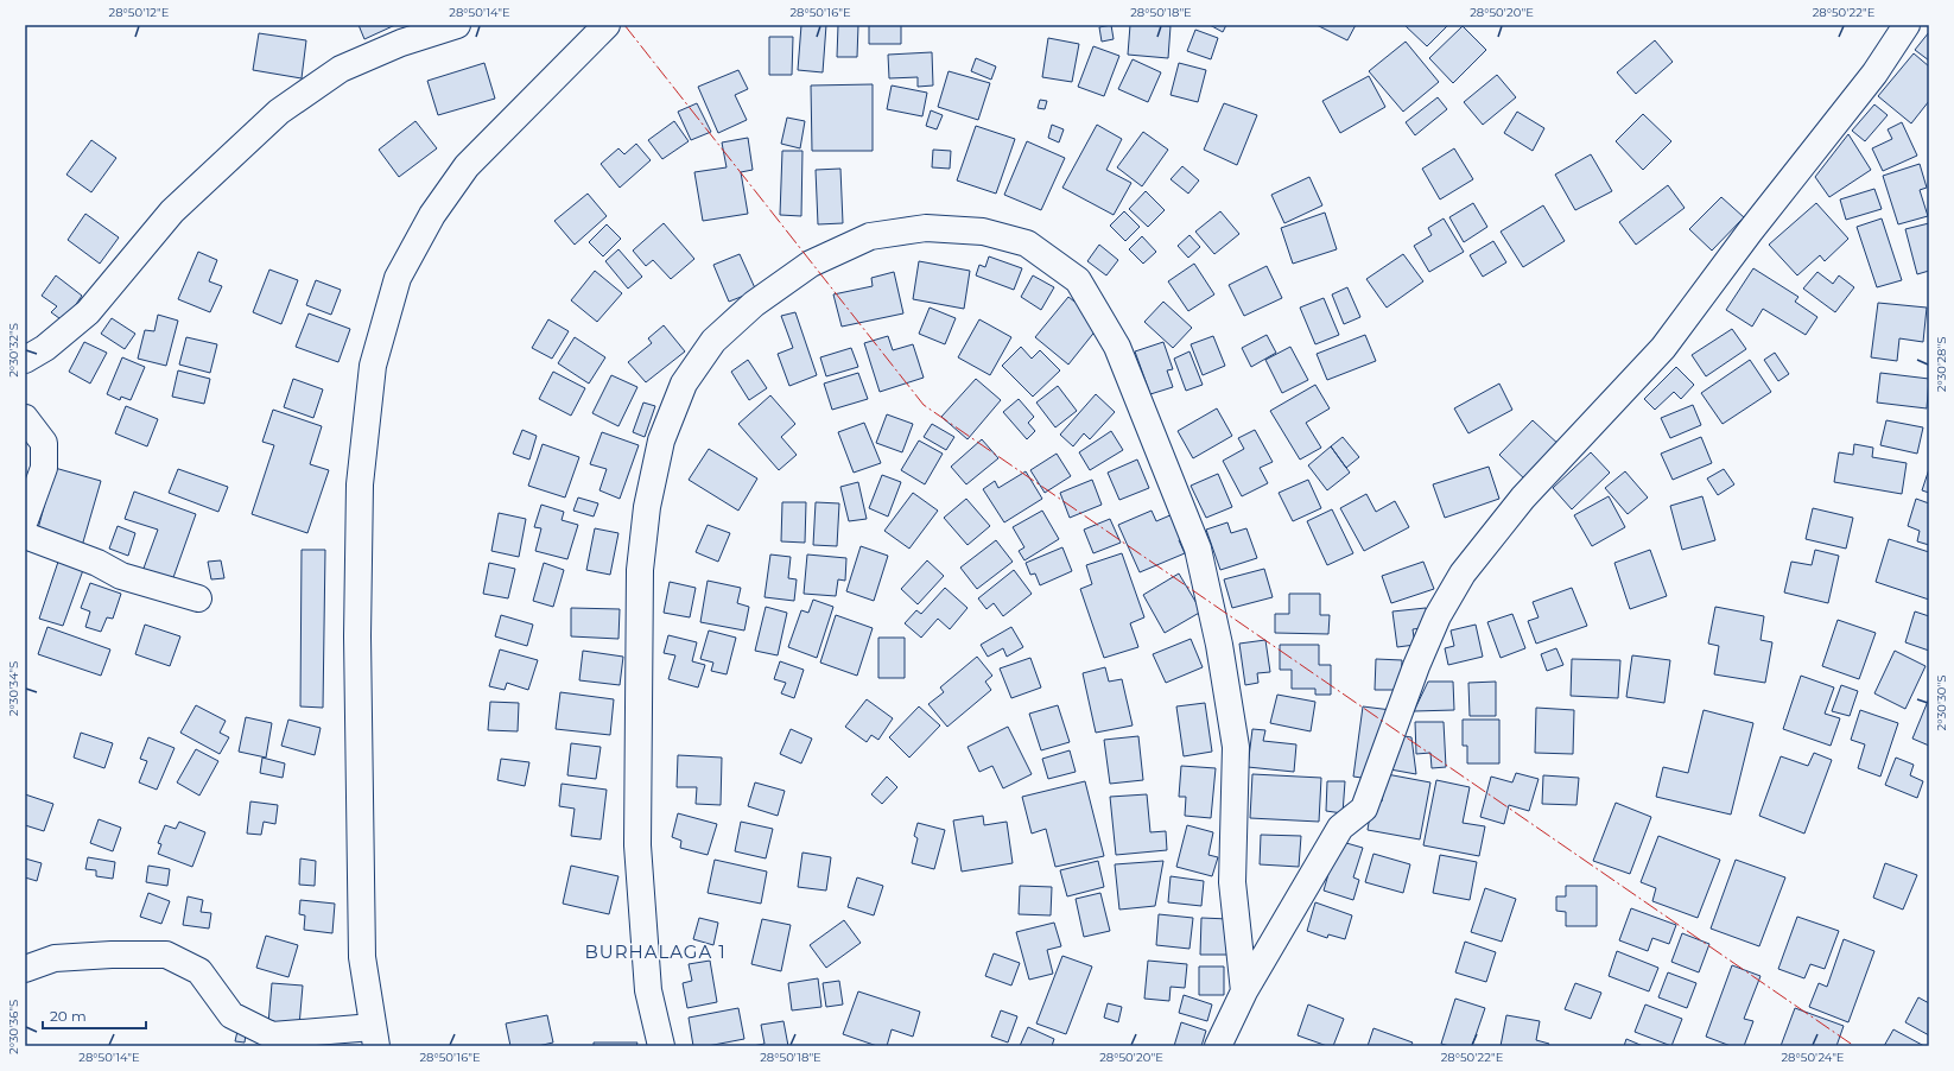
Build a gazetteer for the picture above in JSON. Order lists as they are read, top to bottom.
{
  "districts": ["BURHALAGA 1"],
  "scale_bar": "20 m",
  "coordinates": [
    "28°50'12\"E",
    "28°50'14\"E",
    "28°50'16\"E",
    "28°50'18\"E",
    "28°50'20\"E",
    "28°50'22\"E",
    "2°30'32\"S",
    "2°30'28\"S",
    "2°30'34\"S",
    "2°30'30\"S",
    "2°30'36\"S",
    "28°50'24\"E"
  ]
}
